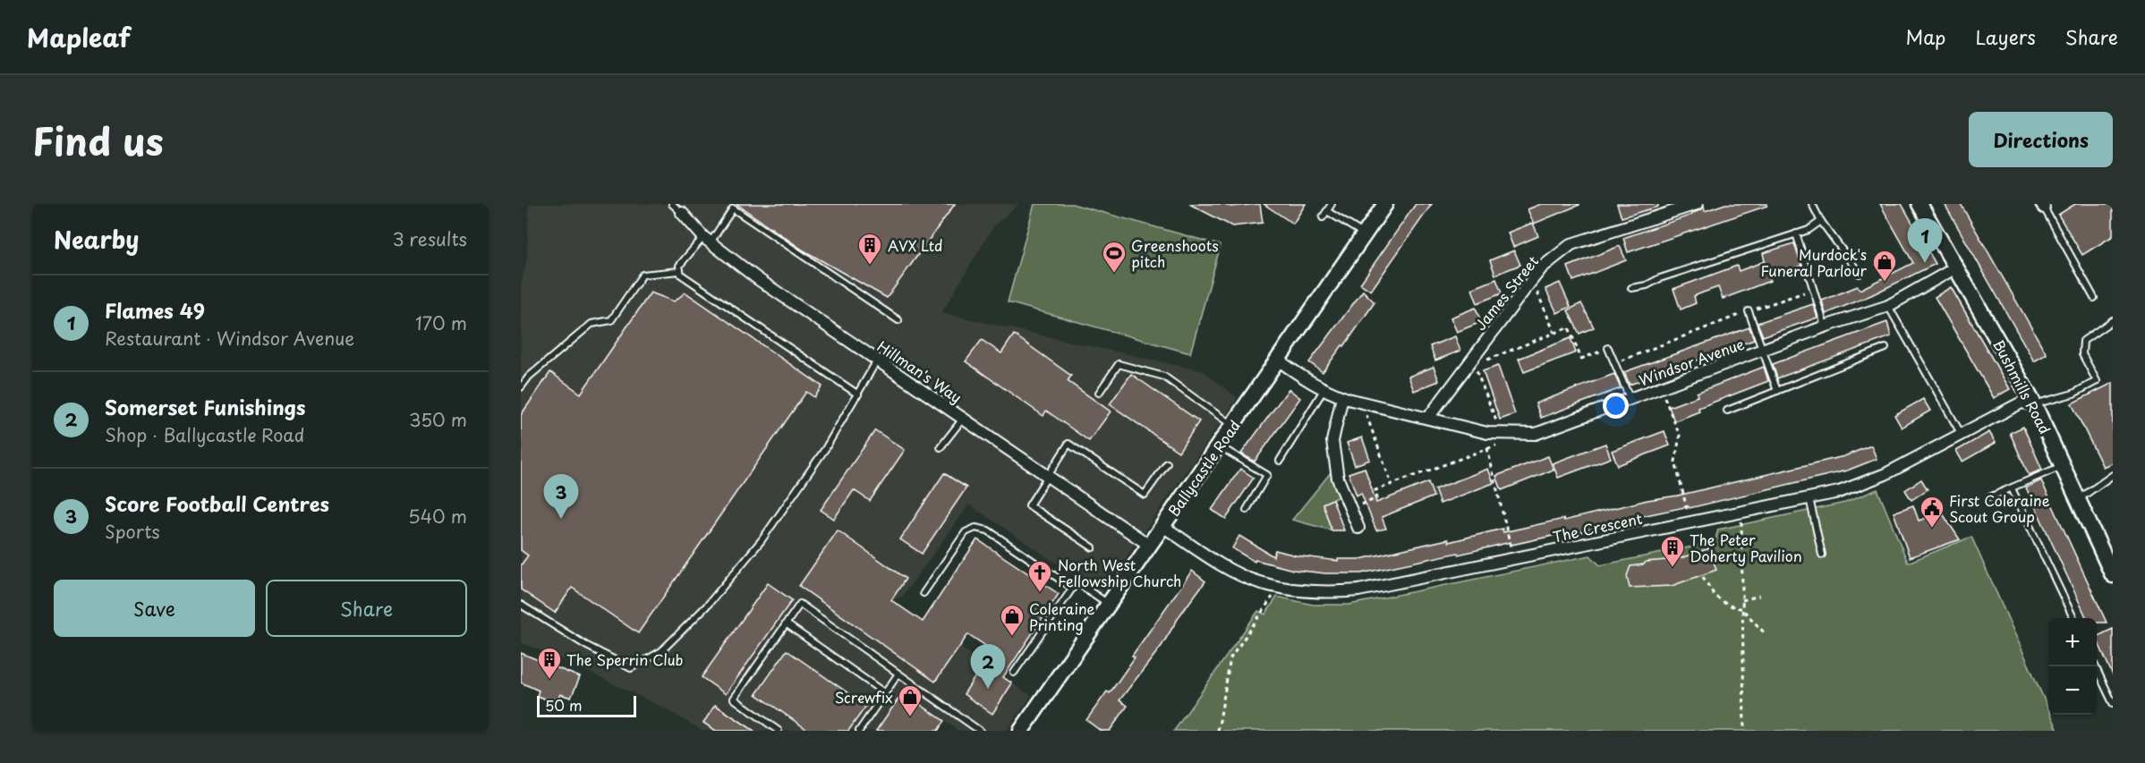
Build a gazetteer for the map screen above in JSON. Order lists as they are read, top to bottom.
{
  "streets": {
    "main road": ["Bushmills Road", "Ballycastle Road"],
    "street": [
      "James Street",
      "Windsor Avenue",
      "Hillman's Way",
      "The Crescent"
    ]
  },
  "crossings": [
    ["James Street", "Windsor Avenue"],
    ["Windsor Avenue", "Bushmills Road"],
    ["Windsor Avenue", "Ballycastle Road"],
    ["Hillman's Way", "Ballycastle Road"],
    ["Bushmills Road", "The Crescent"],
    ["Ballycastle Road", "The Crescent"]
  ],
  "places": {
    "building": ["AVX Ltd", "The Peter Doherty Pavilion", "The Sperrin Club"],
    "sports": ["Greenshoots pitch"],
    "shop": ["Murdock's Funeral Parlour", "Coleraine Printing", "Screwfix"],
    "public building": ["First Coleraine Scout Group"],
    "church": ["North West Fellowship Church"]
  },
  "scale_bar": "50 m",
  "page": {
    "header": "Mapleaf",
    "nav": ["Map", "Layers", "Share"],
    "title": "Find us",
    "buttons": [
      "Directions",
      ["Save", "Share"]
    ],
    "heading": ["Nearby", "3 results"],
    "pins": ["1", "3", "2"],
    "list": [
      {
        "mark": "1",
        "name": "Flames 49",
        "note": "Restaurant · Windsor Avenue",
        "value": "170 m"
      },
      {
        "mark": "2",
        "name": "Somerset Funishings",
        "note": "Shop · Ballycastle Road",
        "value": "350 m"
      },
      {
        "mark": "3",
        "name": "Score Football Centres",
        "note": "Sports",
        "value": "540 m"
      }
    ],
    "map_buttons": ["+", "−"],
    "scale": "50 m"
  }
}
